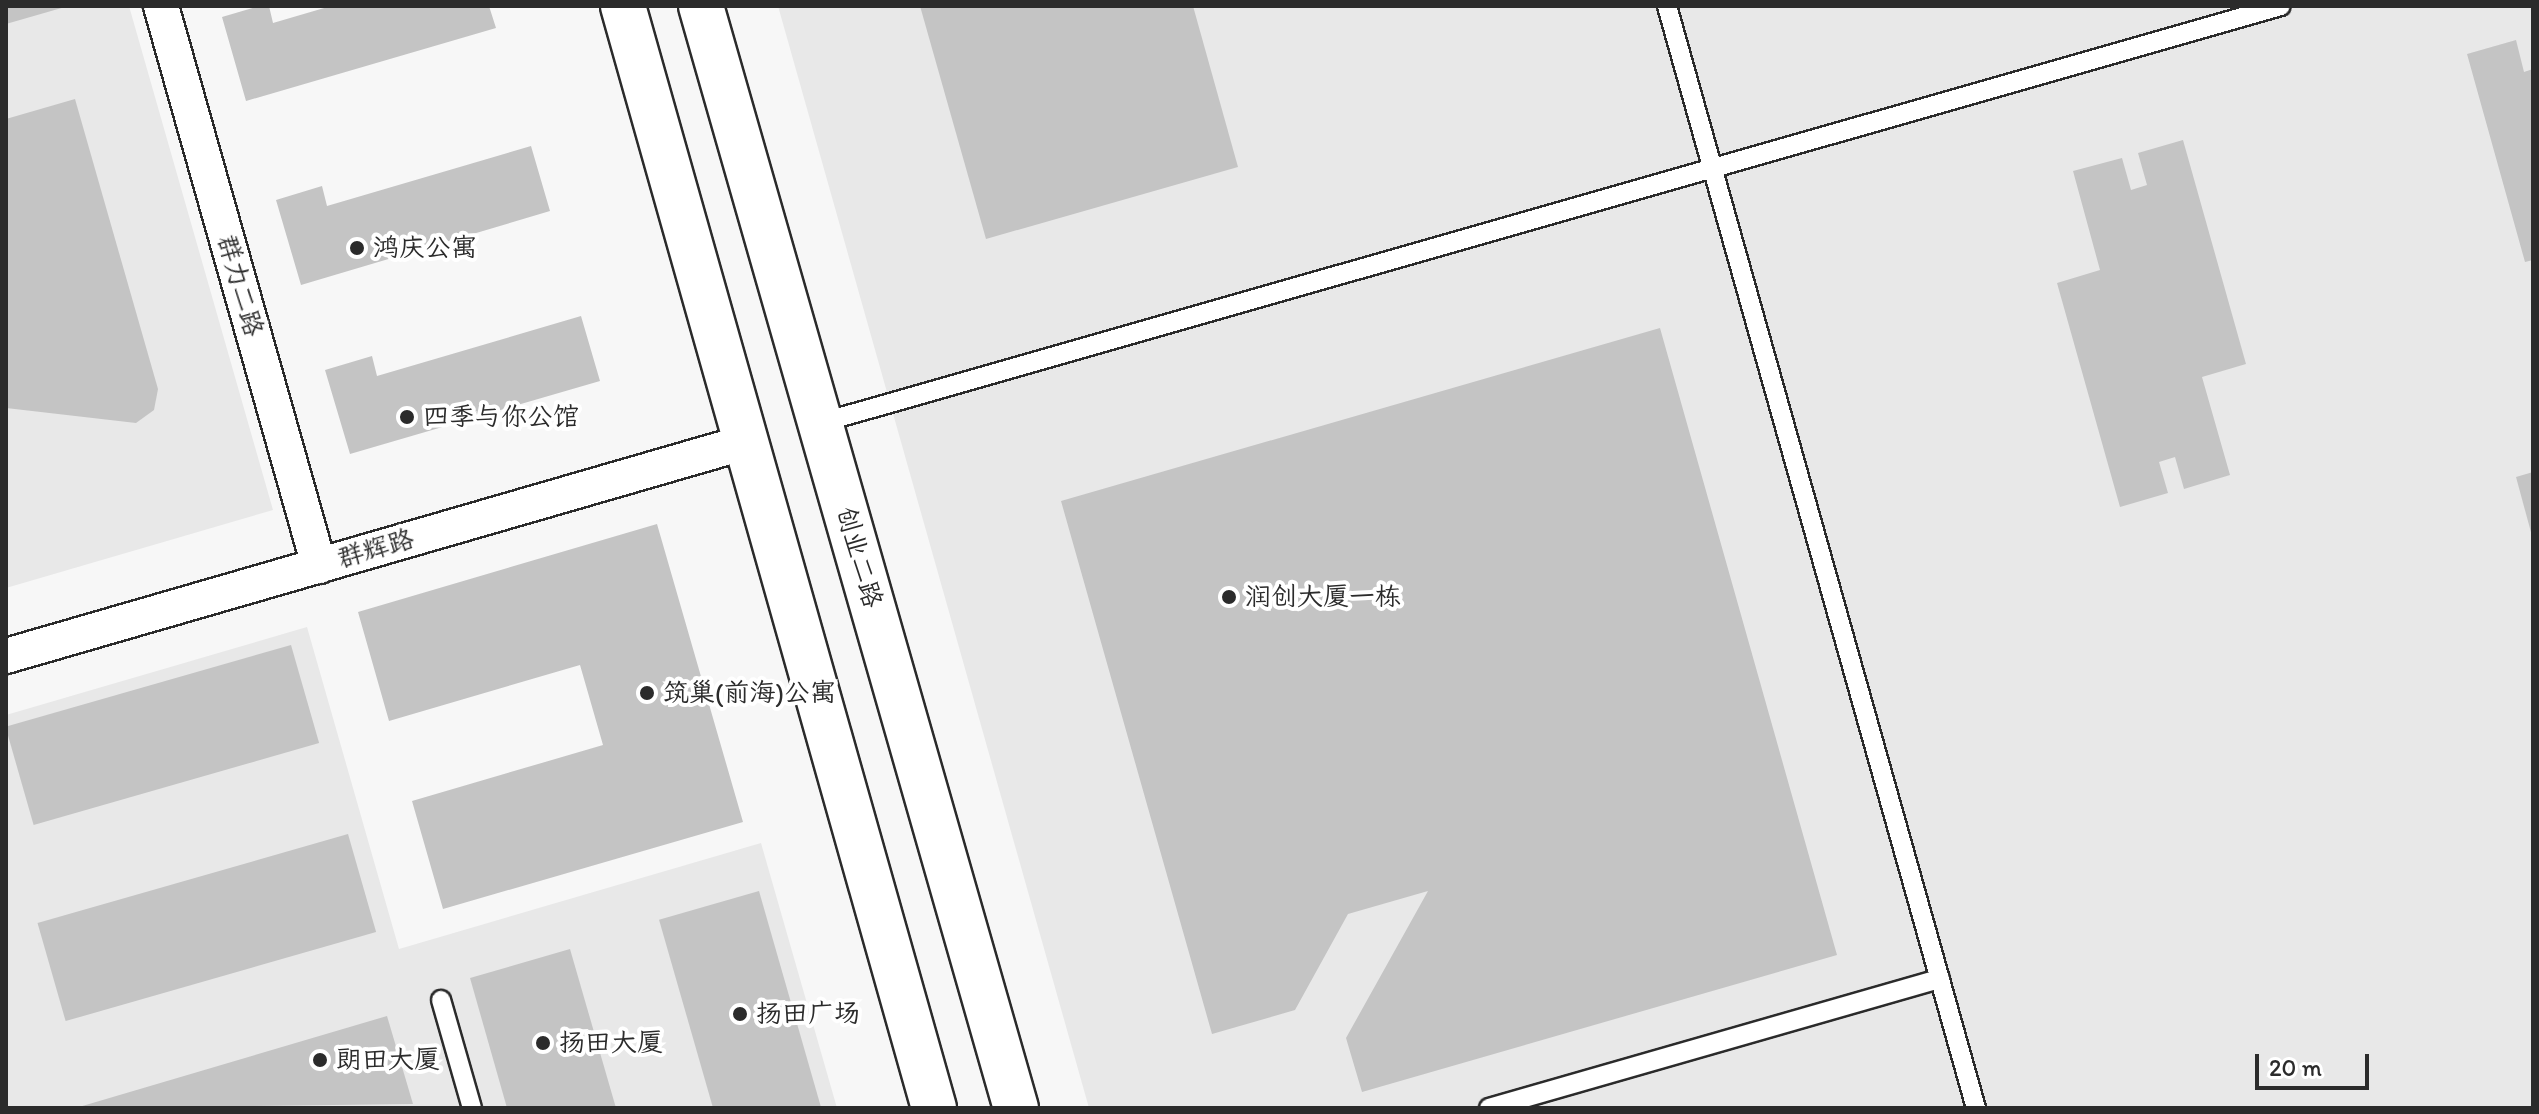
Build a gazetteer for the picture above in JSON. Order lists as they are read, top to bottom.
{
  "streets": {
    "main road": ["创业二路"],
    "street": ["群力二路", "群辉路"]
  },
  "crossings": [
    ["群力二路", "群辉路"]
  ],
  "places": [
    "鸿庆公寓",
    "四季与你公馆",
    "润创大厦一栋",
    "筑巢(前海)公寓",
    "扬田广场",
    "扬田大厦",
    "朗田大厦"
  ],
  "scale_bar": "20 m"
}
